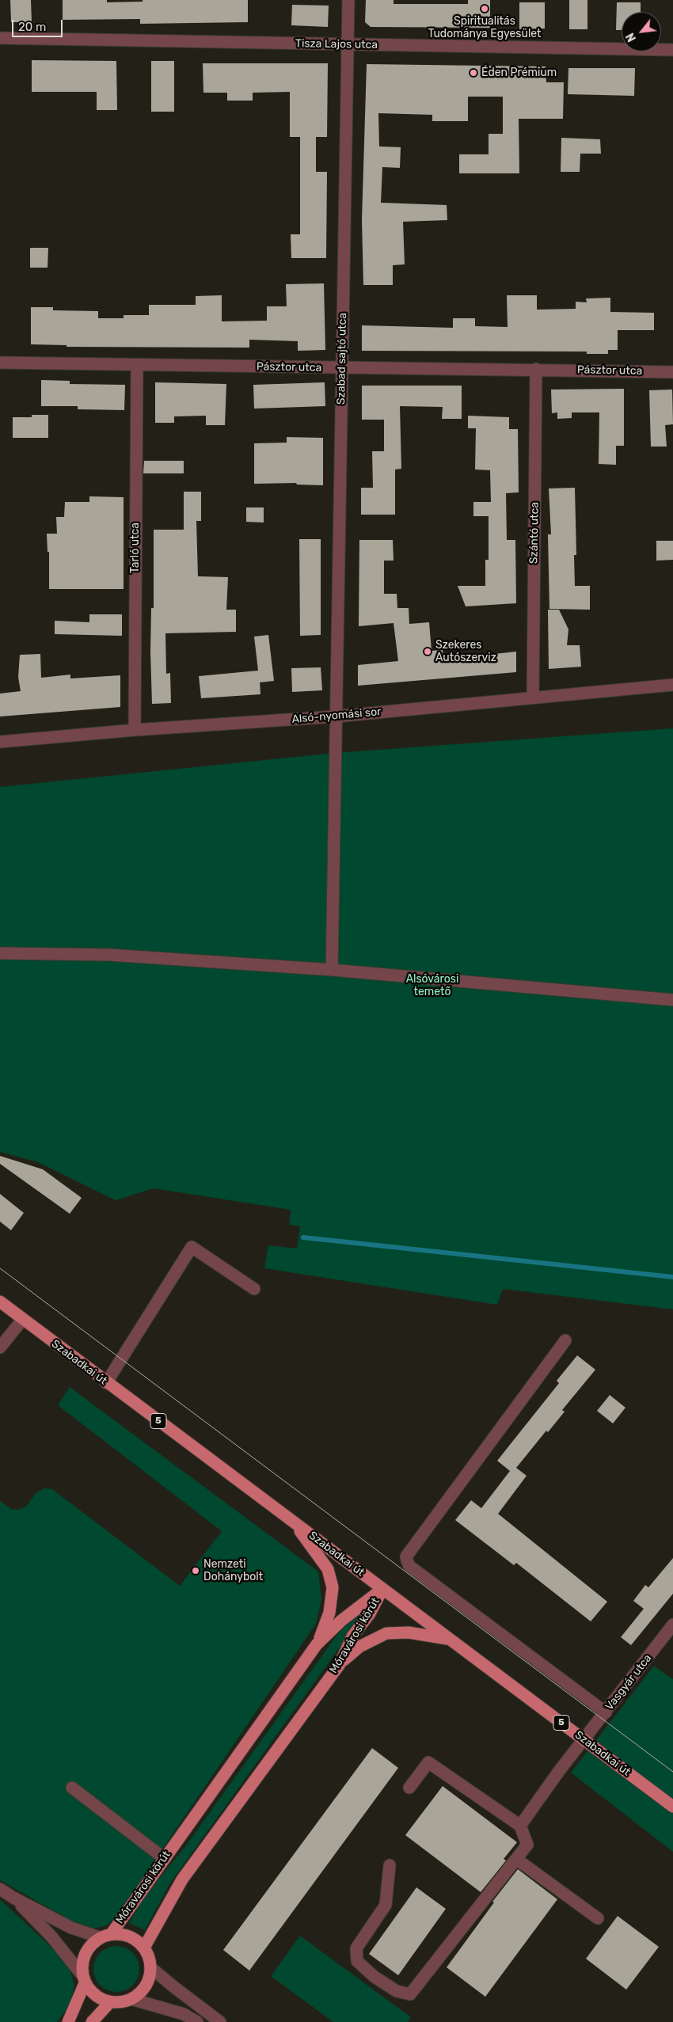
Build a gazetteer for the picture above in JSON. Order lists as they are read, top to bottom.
{
  "streets": {
    "main road": ["Szabadkai út", "5", "Móravárosi körút"],
    "street": [
      "Tisza Lajos utca",
      "Szabad sajtó utca",
      "Pásztor utca",
      "Szántó utca",
      "Tarló utca",
      "Alsó-nyomási sor",
      "Vasgyár utca"
    ]
  },
  "crossings": [
    ["Tisza Lajos utca", "Szabad sajtó utca"],
    ["Szabad sajtó utca", "Pásztor utca"],
    ["Szabad sajtó utca", "Alsó-nyomási sor"],
    ["Pásztor utca", "Szántó utca"],
    ["Pásztor utca", "Tarló utca"],
    ["Szántó utca", "Alsó-nyomási sor"],
    ["Tarló utca", "Alsó-nyomási sor"],
    ["Szabadkai út", "Móravárosi körút"],
    ["Szabadkai út", "Vasgyár utca"]
  ],
  "parks": ["Alsóvárosi temető"],
  "places": [
    "Spiritualitás Tudománya Egyesület",
    "Éden Prémium",
    "Szekeres Autószerviz",
    "Nemzeti Dohánybolt"
  ],
  "scale_bar": "20 m",
  "north": "bottom left"
}
